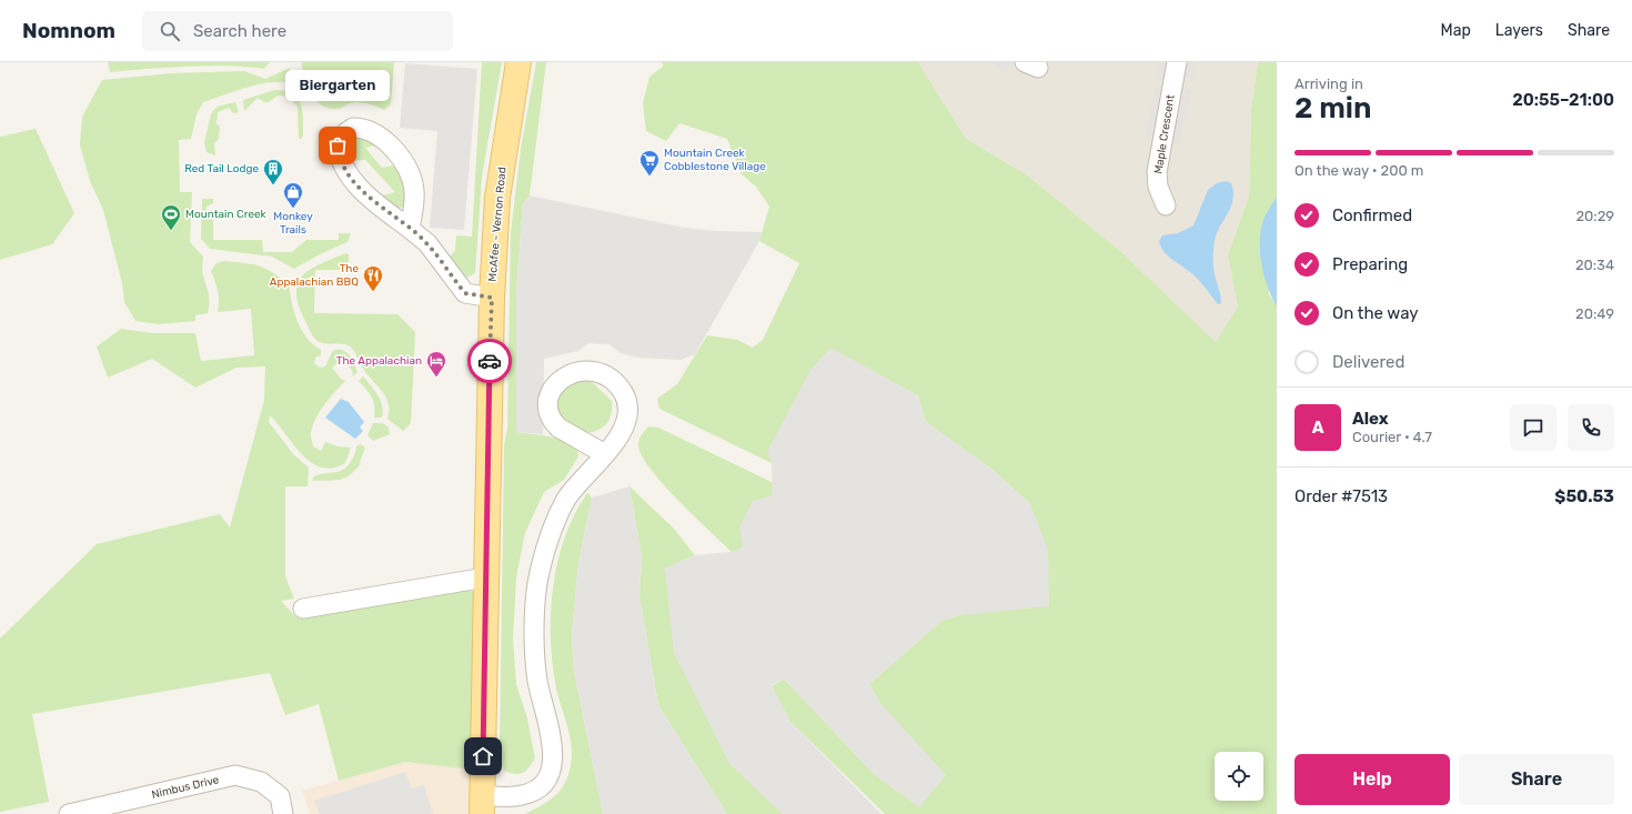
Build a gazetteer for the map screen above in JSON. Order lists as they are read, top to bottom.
{
  "streets": {
    "main road": ["McAfee - Vernon Road"],
    "street": ["Maple Crescent", "Nimbus Drive"]
  },
  "places": {
    "other": ["Biergarten"],
    "supermarket": ["Mountain Creek Cobblestone Village"],
    "building": ["Red Tail Lodge"],
    "shop": ["Monkey Trails"],
    "sports": ["Mountain Creek"],
    "restaurant": ["The Appalachian BBQ"],
    "hotel": ["The Appalachian"]
  },
  "page": {
    "header": "Nomnom",
    "search": "Search here",
    "nav": ["Map", "Layers", "Share"],
    "heading": ["2 min", "Arriving in", "20:55–21:00"],
    "panel": [
      "Alex",
      "Courier · 4.7",
      "Order #7513",
      "$50.53"
    ],
    "bubble": "Biergarten",
    "bar": "On the way · 200 m",
    "list": [
      ["Confirmed", "20:29"],
      ["Preparing", "20:34"],
      ["On the way", "20:49"],
      "Delivered"
    ],
    "round": "A",
    "buttons": ["Help", "Share"]
  }
}
